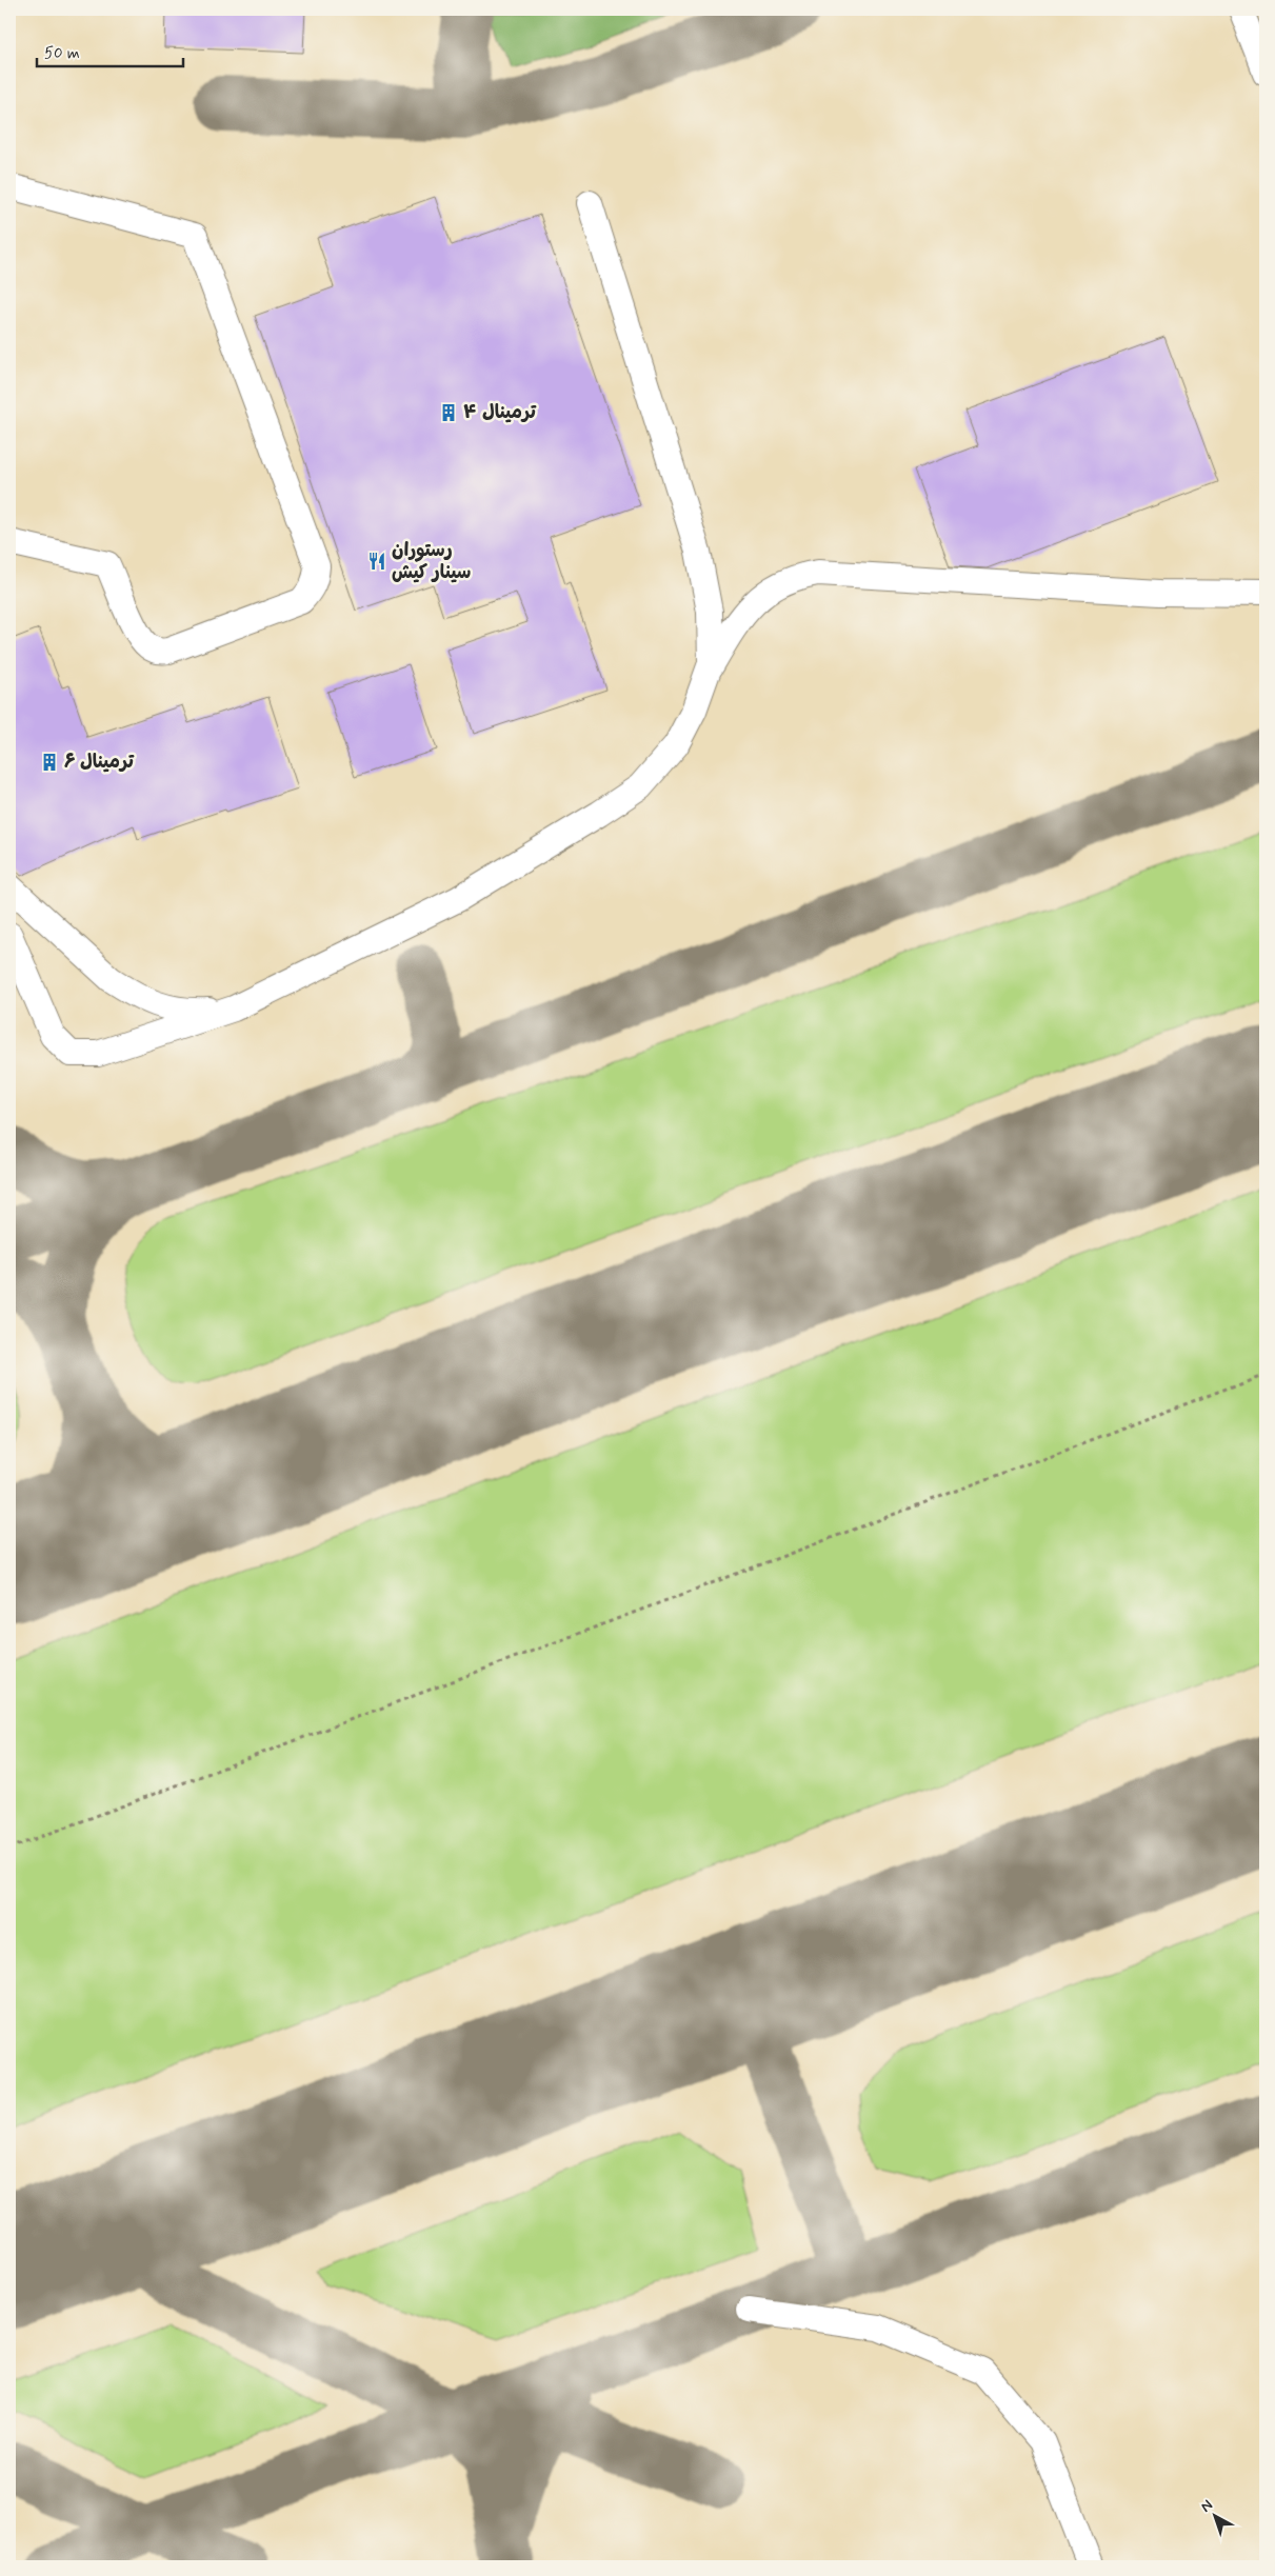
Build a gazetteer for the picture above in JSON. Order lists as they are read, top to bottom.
{
  "places": {
    "building": ["ترمینال ۴", "ترمینال ۶"],
    "restaurant": ["رستوران سینار کیش"]
  },
  "scale_bar": "50 m",
  "north": "top left"
}
